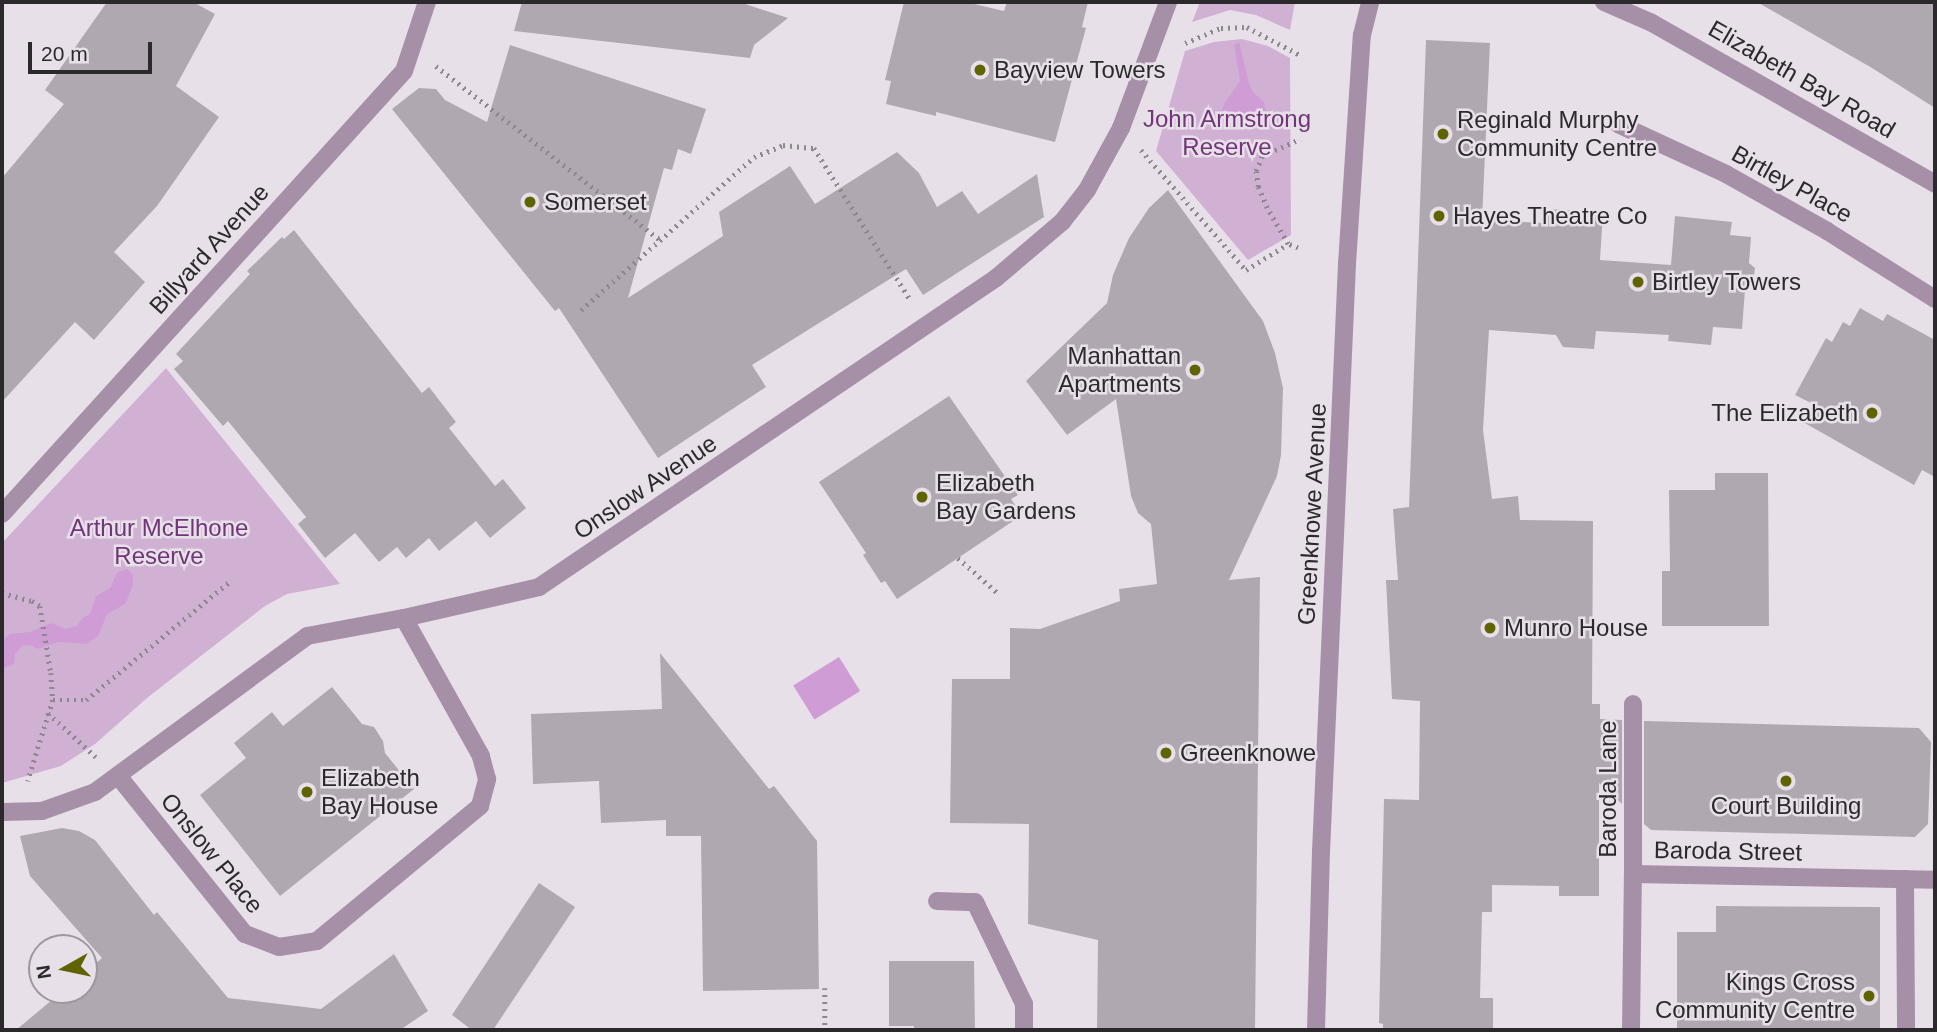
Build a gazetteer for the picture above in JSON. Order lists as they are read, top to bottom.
{
  "streets": {
    "street": [
      "Elizabeth Bay Road",
      "Birtley Place",
      "Billyard Avenue",
      "Onslow Avenue",
      "Greenknowe Avenue",
      "Baroda Lane",
      "Baroda Street",
      "Onslow Place"
    ]
  },
  "crossings": [
    ["Onslow Avenue", "Onslow Place"],
    ["Baroda Lane", "Baroda Street"]
  ],
  "parks": ["John Armstrong Reserve", "Arthur McElhone Reserve"],
  "places": [
    "Bayview Towers",
    "Reginald Murphy Community Centre",
    "Somerset",
    "Hayes Theatre Co",
    "Birtley Towers",
    "Manhattan Apartments",
    "The Elizabeth",
    "Elizabeth Bay Gardens",
    "Munro House",
    "Greenknowe",
    "Court Building",
    "Elizabeth Bay House",
    "Kings Cross Community Centre"
  ],
  "scale_bar": "20 m",
  "north": "left"
}
